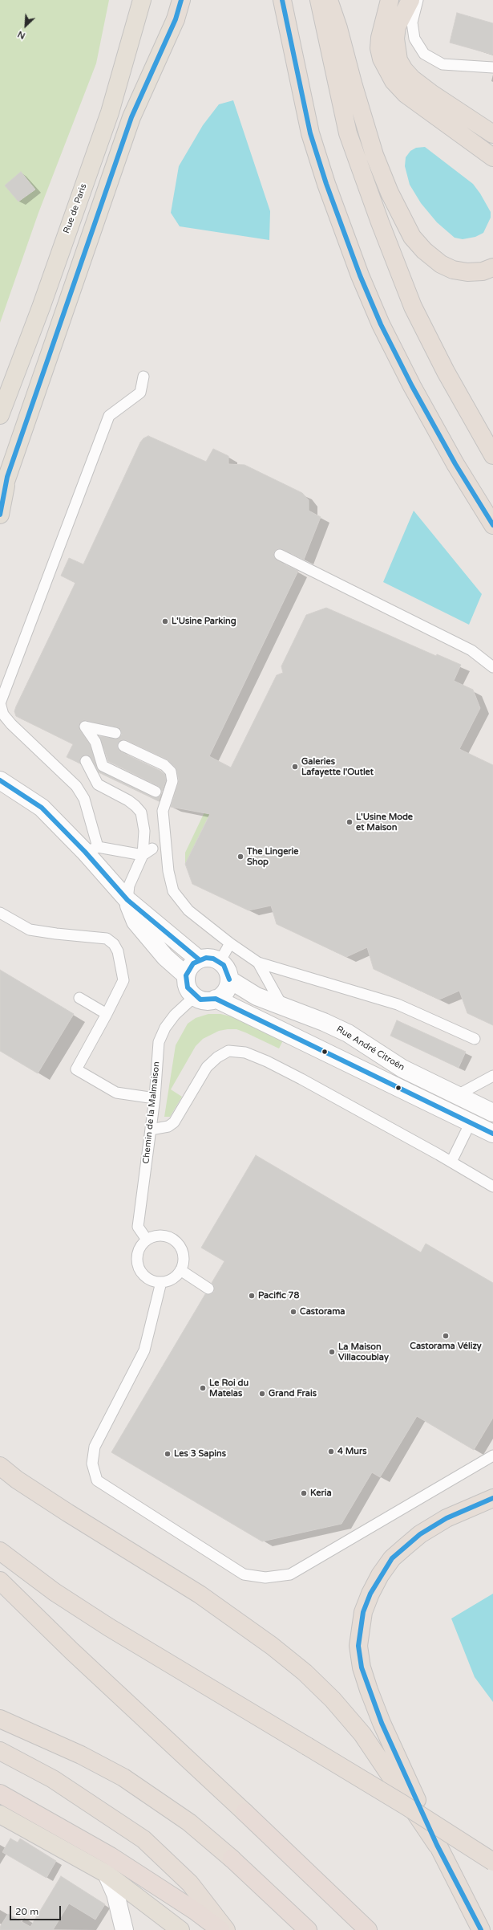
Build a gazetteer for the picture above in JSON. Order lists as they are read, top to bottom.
{
  "streets": {
    "main road": ["Rue de Paris"],
    "street": ["Rue André Citroën"],
    "lane": ["Chemin de la Malmaison"]
  },
  "crossings": [
    ["Rue André Citroën", "Chemin de la Malmaison"]
  ],
  "places": [
    "L'Usine Parking",
    "Galeries Lafayette l'Outlet",
    "L'Usine Mode et Maison",
    "The Lingerie Shop",
    "Pacific 78",
    "Castorama",
    "Castorama Vélizy",
    "La Maison Villacoublay",
    "Le Roi du Matelas",
    "Grand Frais",
    "4 Murs",
    "Les 3 Sapins",
    "Keria"
  ],
  "scale_bar": "20 m",
  "north": "bottom left"
}
